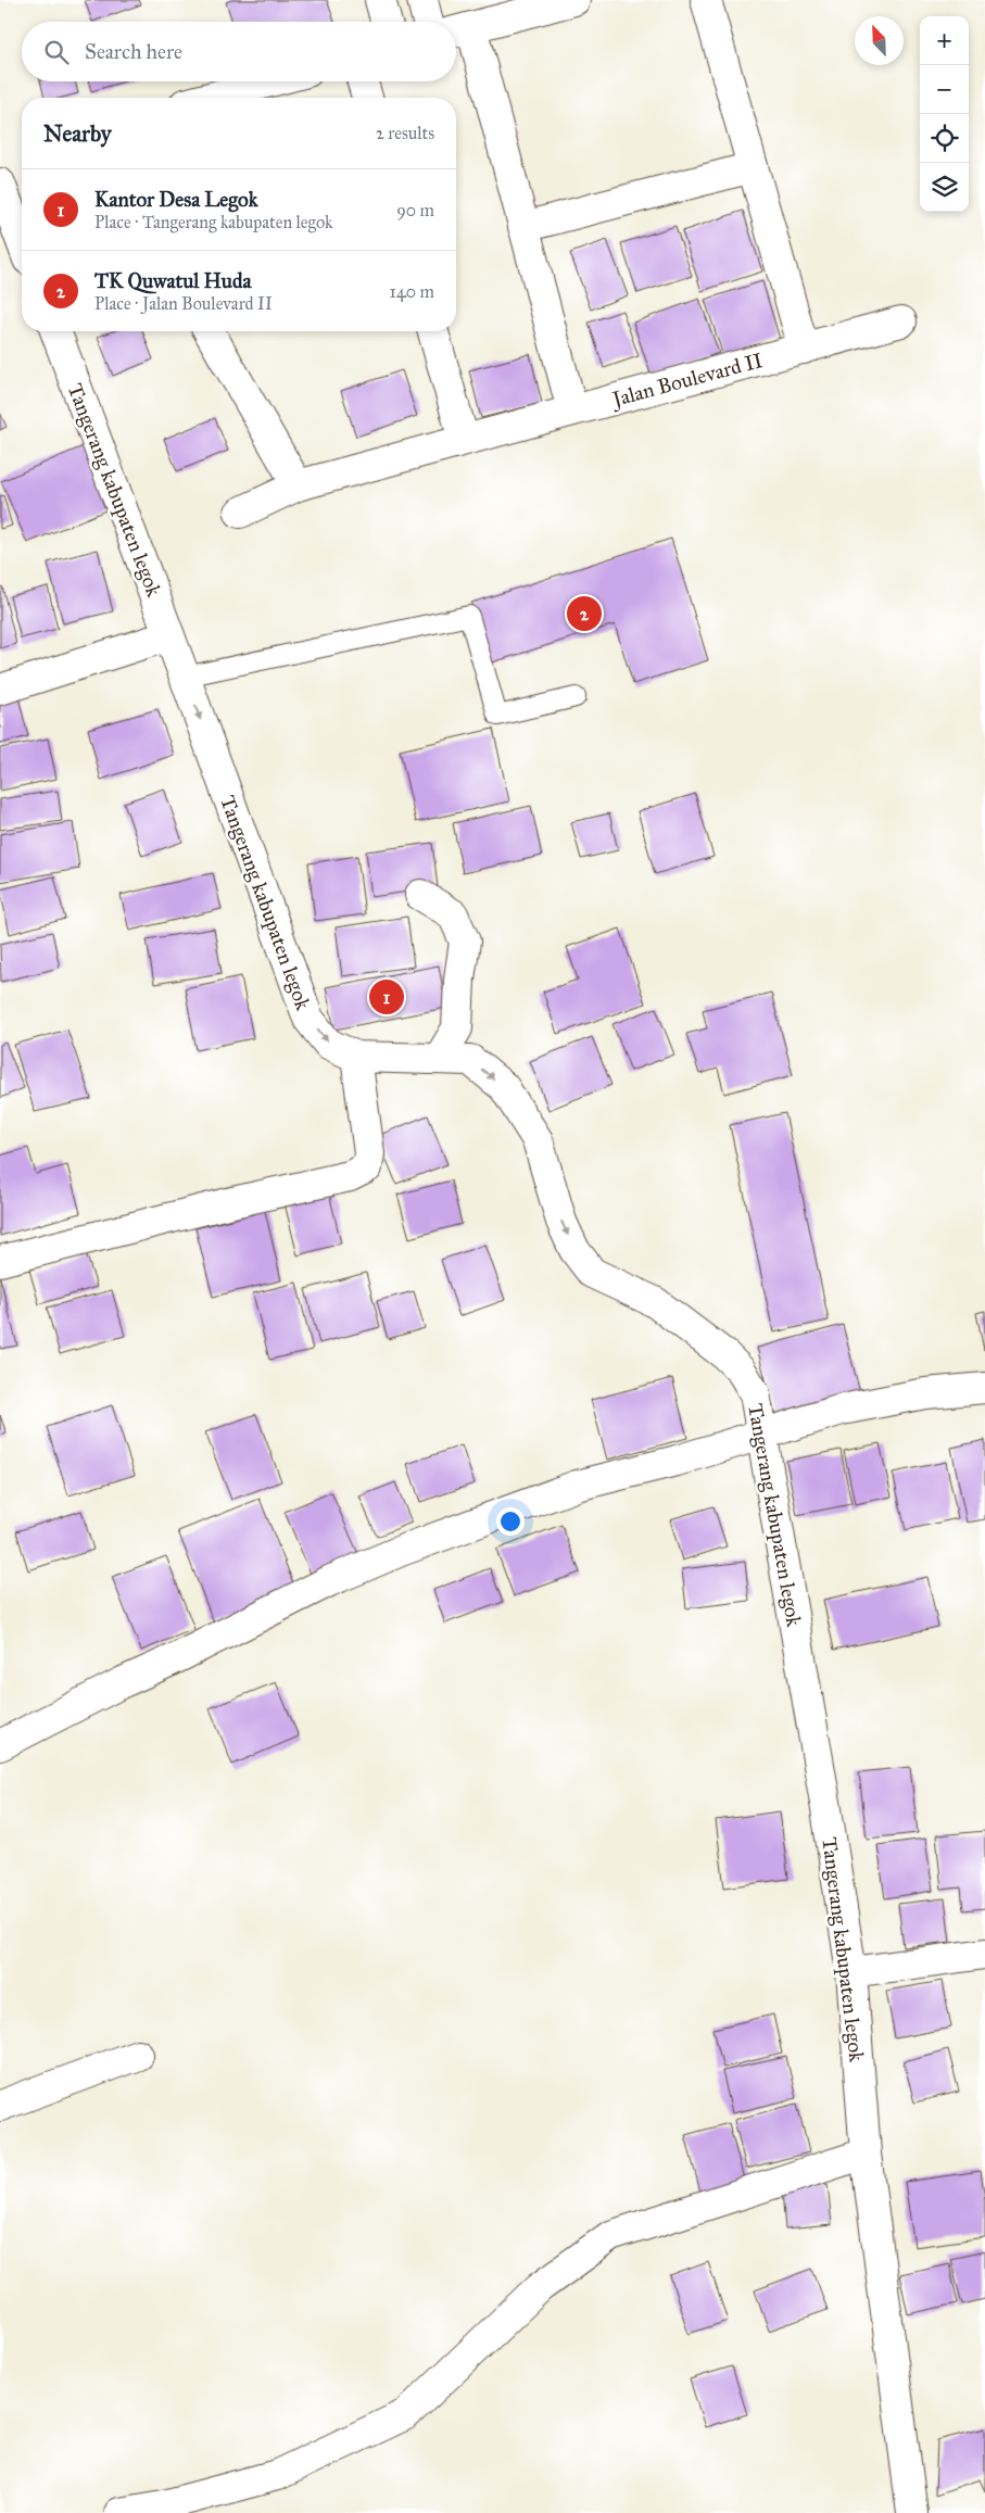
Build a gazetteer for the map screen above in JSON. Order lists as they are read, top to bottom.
{
  "streets": {
    "street": ["Jalan Boulevard II", "Tangerang kabupaten legok"]
  },
  "one_way": ["Tangerang kabupaten legok"],
  "north": "top left",
  "page": {
    "map_buttons": ["+", "−"],
    "search": "Search here",
    "heading": ["Nearby", "2 results"],
    "list": [
      {
        "mark": "1",
        "name": "Kantor Desa Legok",
        "note": "Place · Tangerang kabupaten legok",
        "value": "90 m"
      },
      {
        "mark": "2",
        "name": "TK Quwatul Huda",
        "note": "Place · Jalan Boulevard II",
        "value": "140 m"
      }
    ],
    "pins": ["2", "1"]
  }
}
